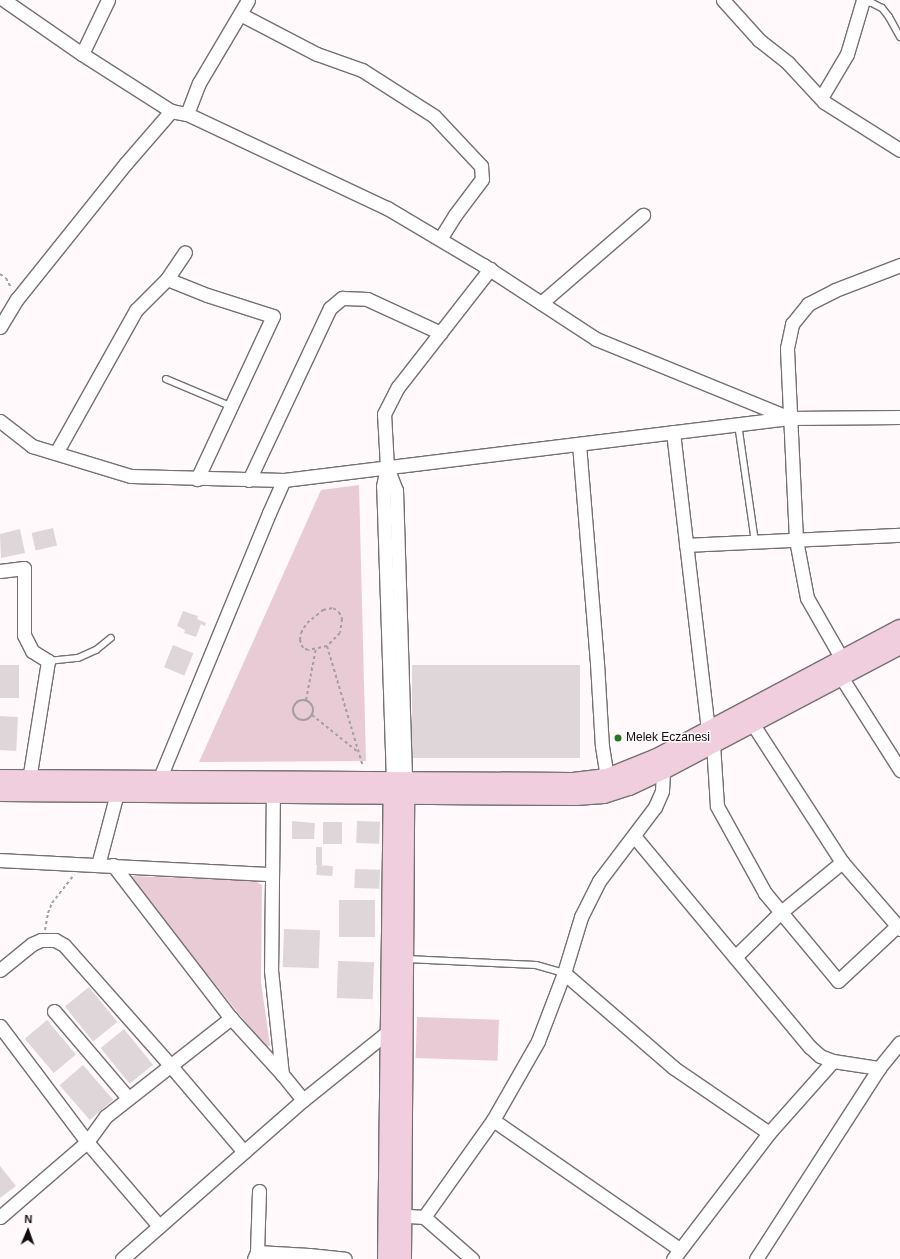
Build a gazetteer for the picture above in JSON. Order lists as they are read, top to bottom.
{
  "places": ["Melek Eczanesi"],
  "north": "top"
}
